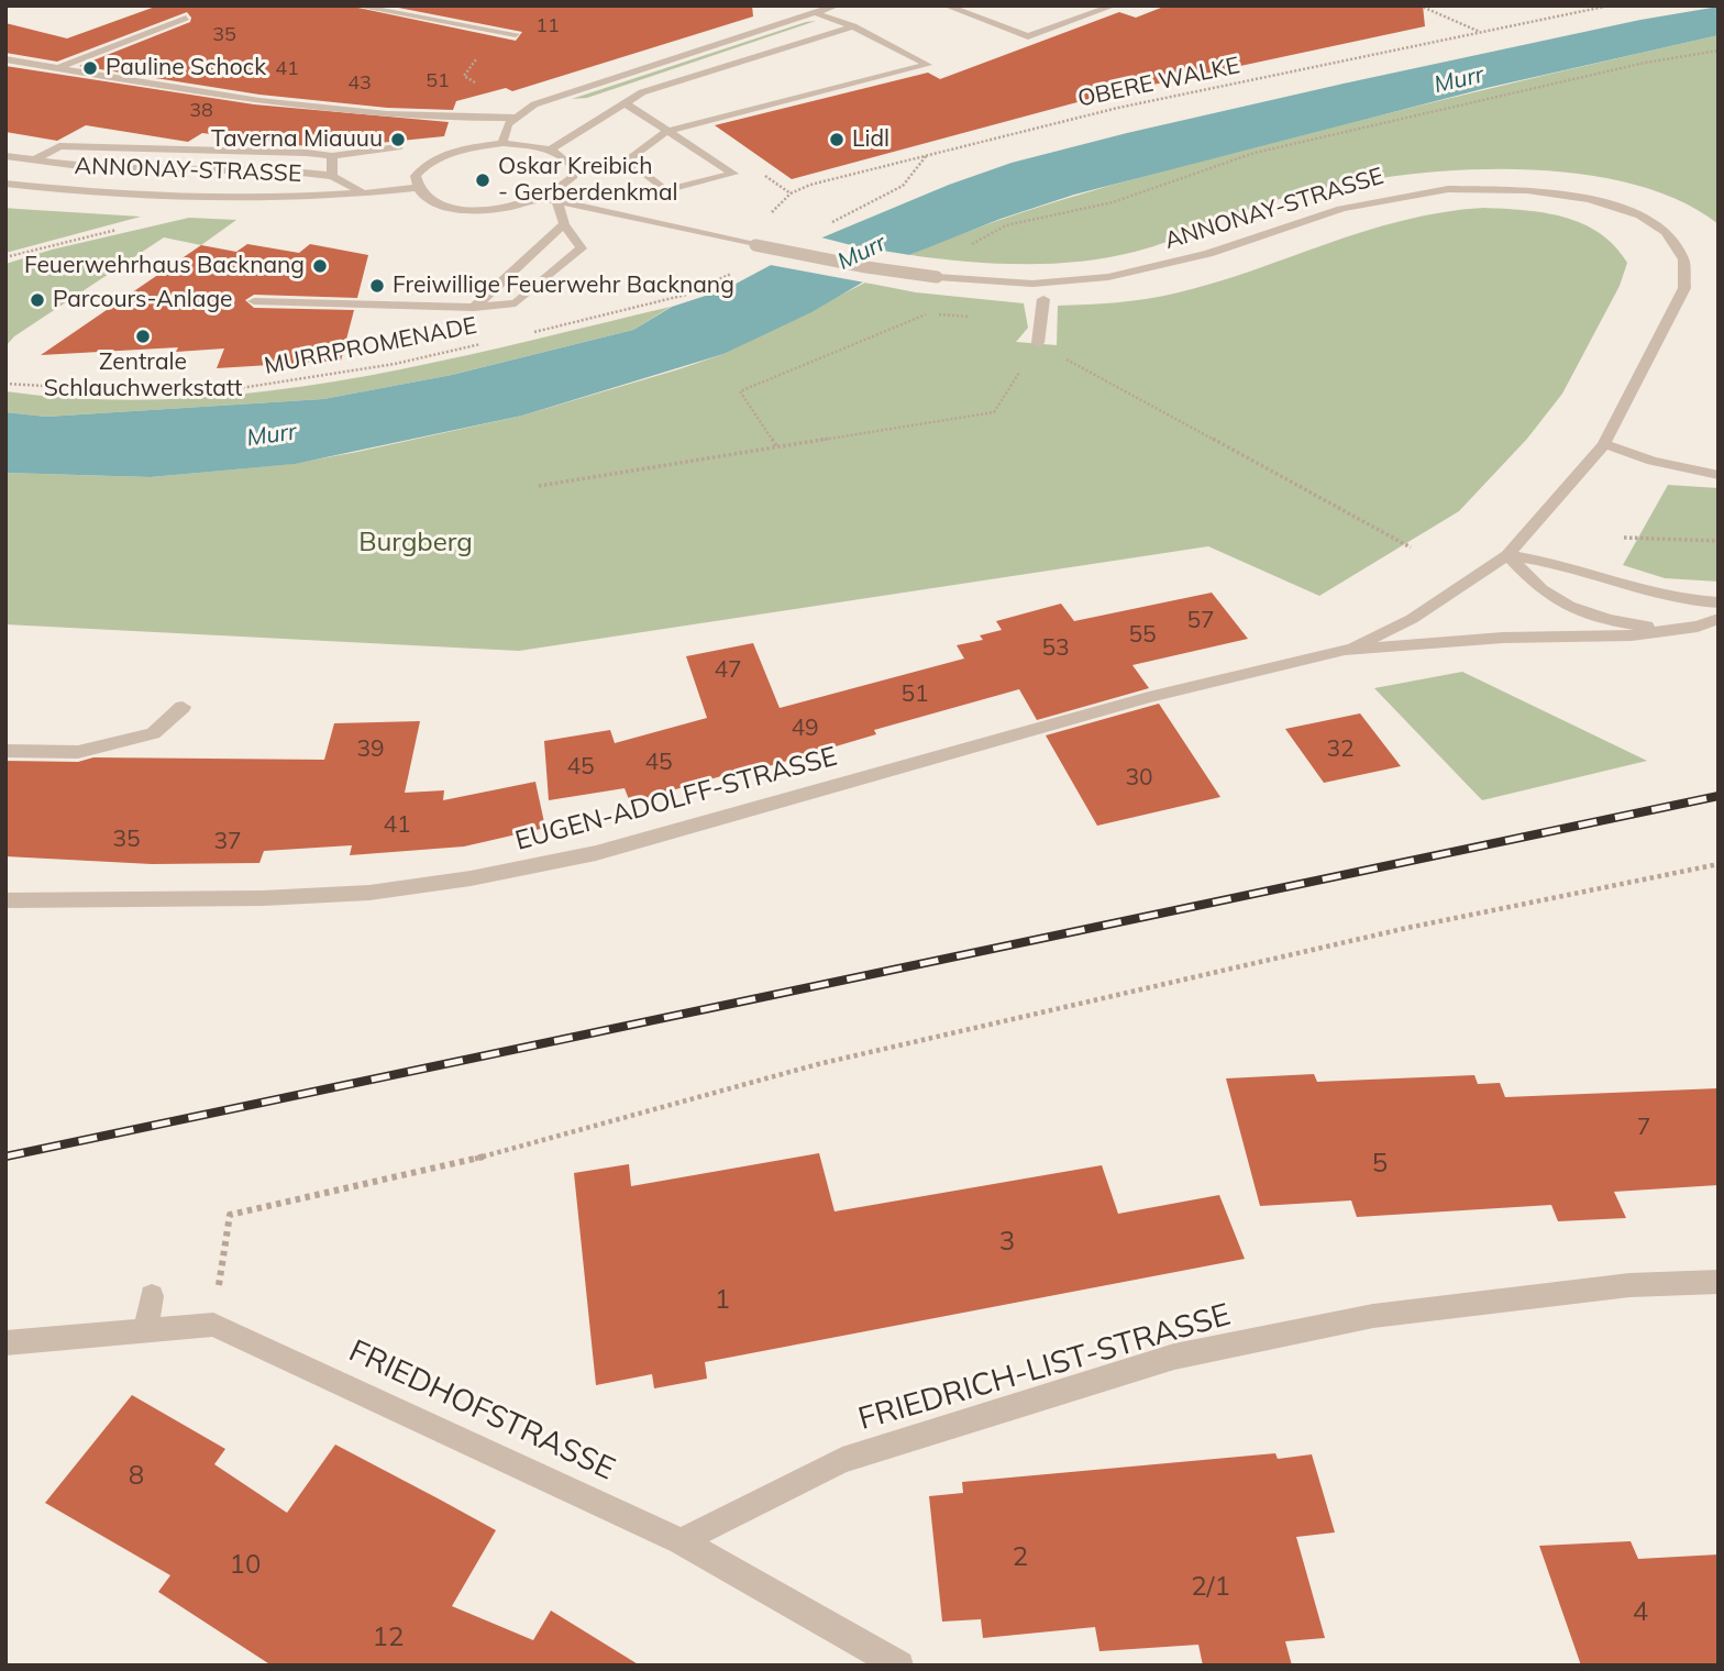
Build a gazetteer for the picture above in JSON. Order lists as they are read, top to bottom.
{
  "streets": {
    "street": [
      "ANNONAY-STRASSE",
      "EUGEN-ADOLFF-STRASSE",
      "FRIEDRICH-LIST-STRASSE",
      "FRIEDHOFSTRASSE"
    ],
    "path": ["OBERE WALKE", "MURRPROMENADE"]
  },
  "crossings": [
    ["OBERE WALKE", "ANNONAY-STRASSE"],
    ["ANNONAY-STRASSE", "EUGEN-ADOLFF-STRASSE"],
    ["FRIEDRICH-LIST-STRASSE", "FRIEDHOFSTRASSE"]
  ],
  "water": ["Murr"],
  "parks": ["Burgberg"],
  "places": [
    "Pauline Schock",
    "Taverna Miauuu",
    "Lidl",
    "Oskar Kreibich - Gerberdenkmal",
    "Feuerwehrhaus Backnang",
    "Freiwillige Feuerwehr Backnang",
    "Parcours-Anlage",
    "Zentrale Schlauchwerkstatt"
  ],
  "house_numbers": [
    "11",
    "35",
    "41",
    "51",
    "43",
    "38",
    "57",
    "55",
    "53",
    "47",
    "51",
    "49",
    "39",
    "32",
    "45",
    "45",
    "30",
    "41",
    "35",
    "37",
    "7",
    "5",
    "3",
    "1",
    "8",
    "2",
    "10",
    "2/1",
    "4",
    "12"
  ]
}
